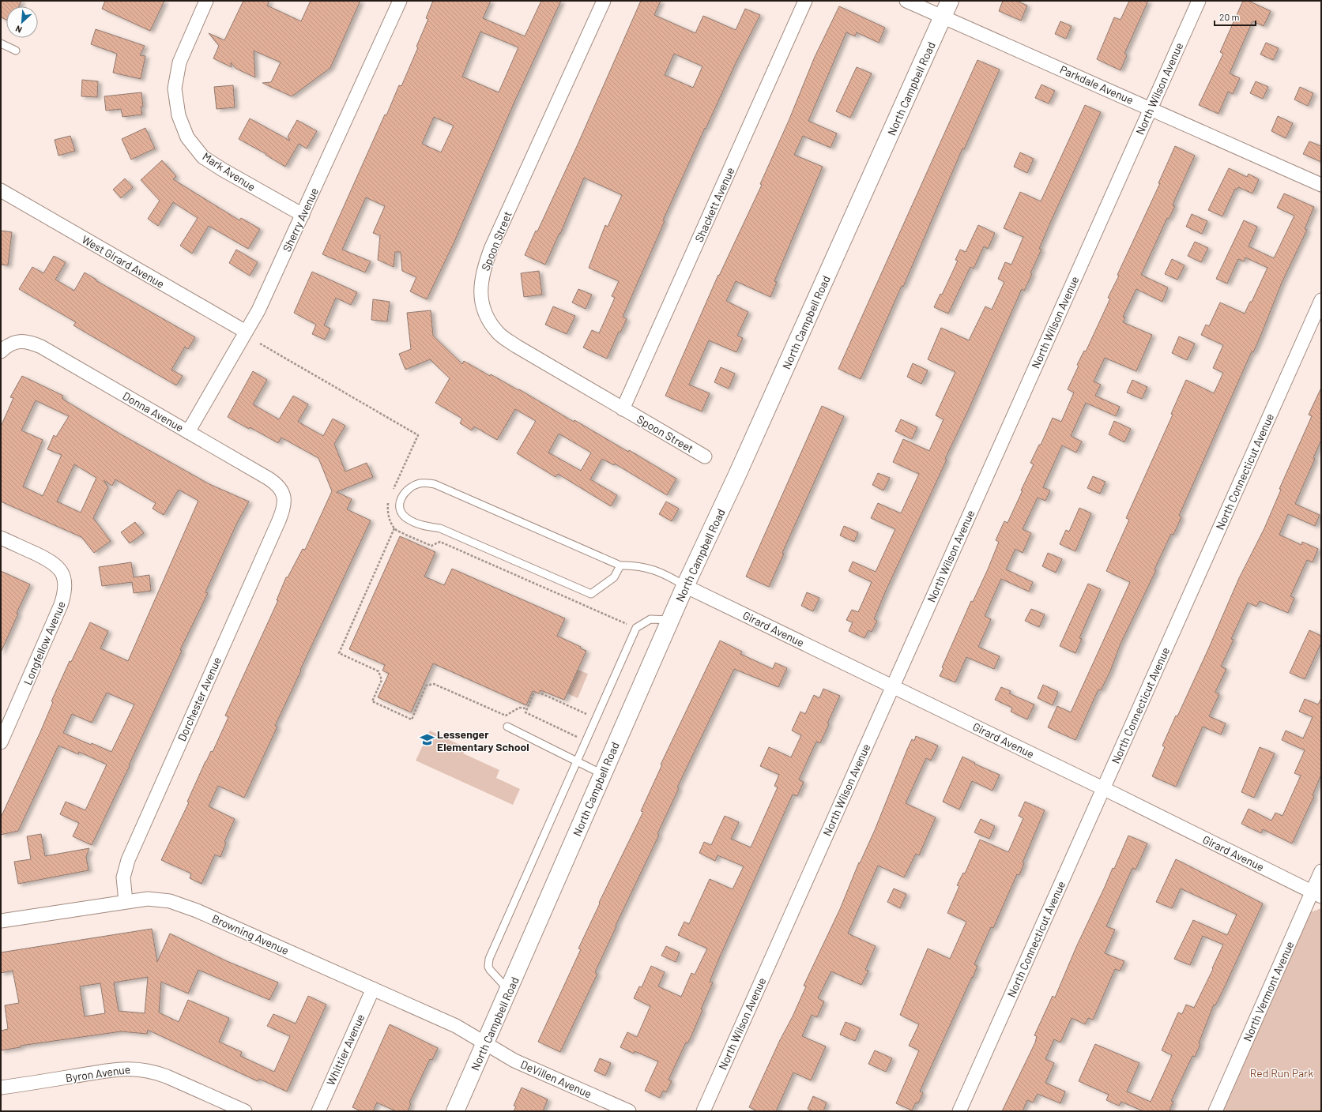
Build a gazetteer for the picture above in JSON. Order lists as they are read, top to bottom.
{
  "streets": {
    "street": [
      "Parkdale Avenue",
      "North Campbell Road",
      "North Wilson Avenue",
      "Mark Avenue",
      "Shackett Avenue",
      "Sherry Avenue",
      "Spoon Street",
      "West Girard Avenue",
      "Donna Avenue",
      "North Connecticut Avenue",
      "Girard Avenue",
      "Longfellow Avenue",
      "Dorchester Avenue",
      "Browning Avenue",
      "North Vermont Avenue",
      "Whittier Avenue",
      "Byron Avenue",
      "DeVillen Avenue"
    ]
  },
  "crossings": [
    ["Parkdale Avenue", "North Campbell Road"],
    ["Parkdale Avenue", "North Wilson Avenue"],
    ["North Campbell Road", "Girard Avenue"],
    ["North Campbell Road", "Browning Avenue"],
    ["North Campbell Road", "DeVillen Avenue"],
    ["North Wilson Avenue", "Girard Avenue"],
    ["Mark Avenue", "Sherry Avenue"],
    ["Shackett Avenue", "Spoon Street"],
    ["Sherry Avenue", "West Girard Avenue"],
    ["Sherry Avenue", "Donna Avenue"],
    ["Donna Avenue", "Dorchester Avenue"],
    ["North Connecticut Avenue", "Girard Avenue"],
    ["Girard Avenue", "North Vermont Avenue"],
    ["Dorchester Avenue", "Browning Avenue"],
    ["Browning Avenue", "Whittier Avenue"],
    ["Browning Avenue", "DeVillen Avenue"]
  ],
  "parks": ["Red Run Park"],
  "places": {
    "school or university": ["Lessenger Elementary School"]
  },
  "scale_bar": "20 m",
  "north": "bottom left"
}
